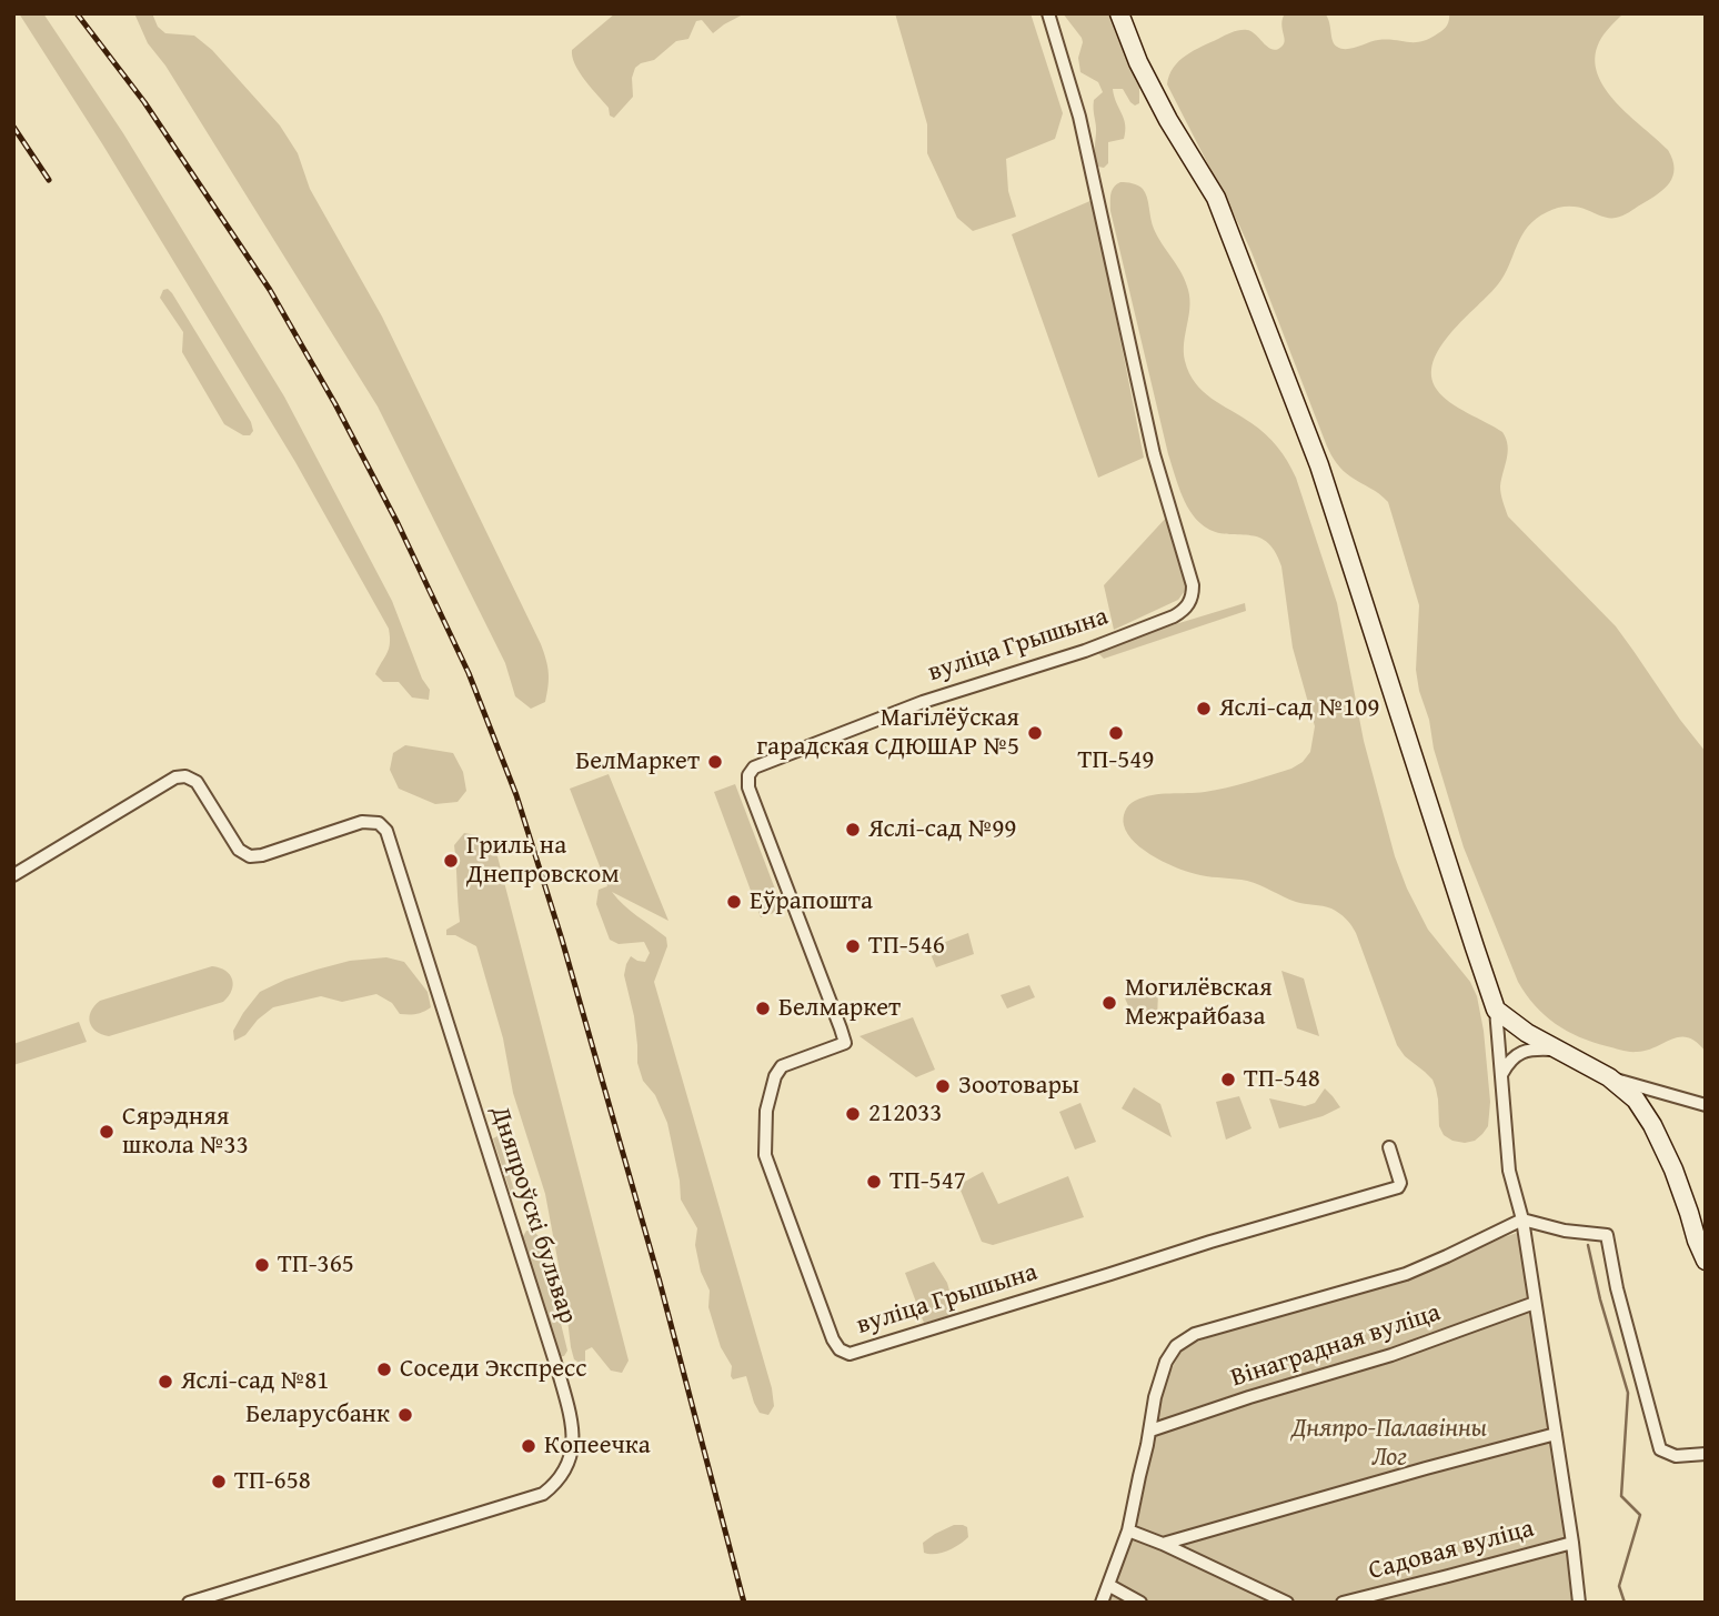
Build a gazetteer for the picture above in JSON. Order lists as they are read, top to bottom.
{
  "streets": {
    "street": [
      "вуліца Грышына",
      "Дняпроўскі бульвар",
      "Вінаградная вуліца",
      "Садовая вуліца"
    ]
  },
  "parks": ["Дняпро-Палавінны Лог"],
  "places": [
    "Яслі-сад №109",
    "Магілёўская гарадская СДЮШАР №5",
    "ТП-549",
    "БелМаркет",
    "Яслі-сад №99",
    "Гриль на Днепровском",
    "Еўрапошта",
    "ТП-546",
    "Могилёвская Межрайбаза",
    "Белмаркет",
    "ТП-548",
    "Зоотовары",
    "212033",
    "Сярэдняя школа №33",
    "ТП-547",
    "ТП-365",
    "Соседи Экспресс",
    "Яслі-сад №81",
    "Беларусбанк",
    "Копеечка",
    "ТП-658"
  ]
}
